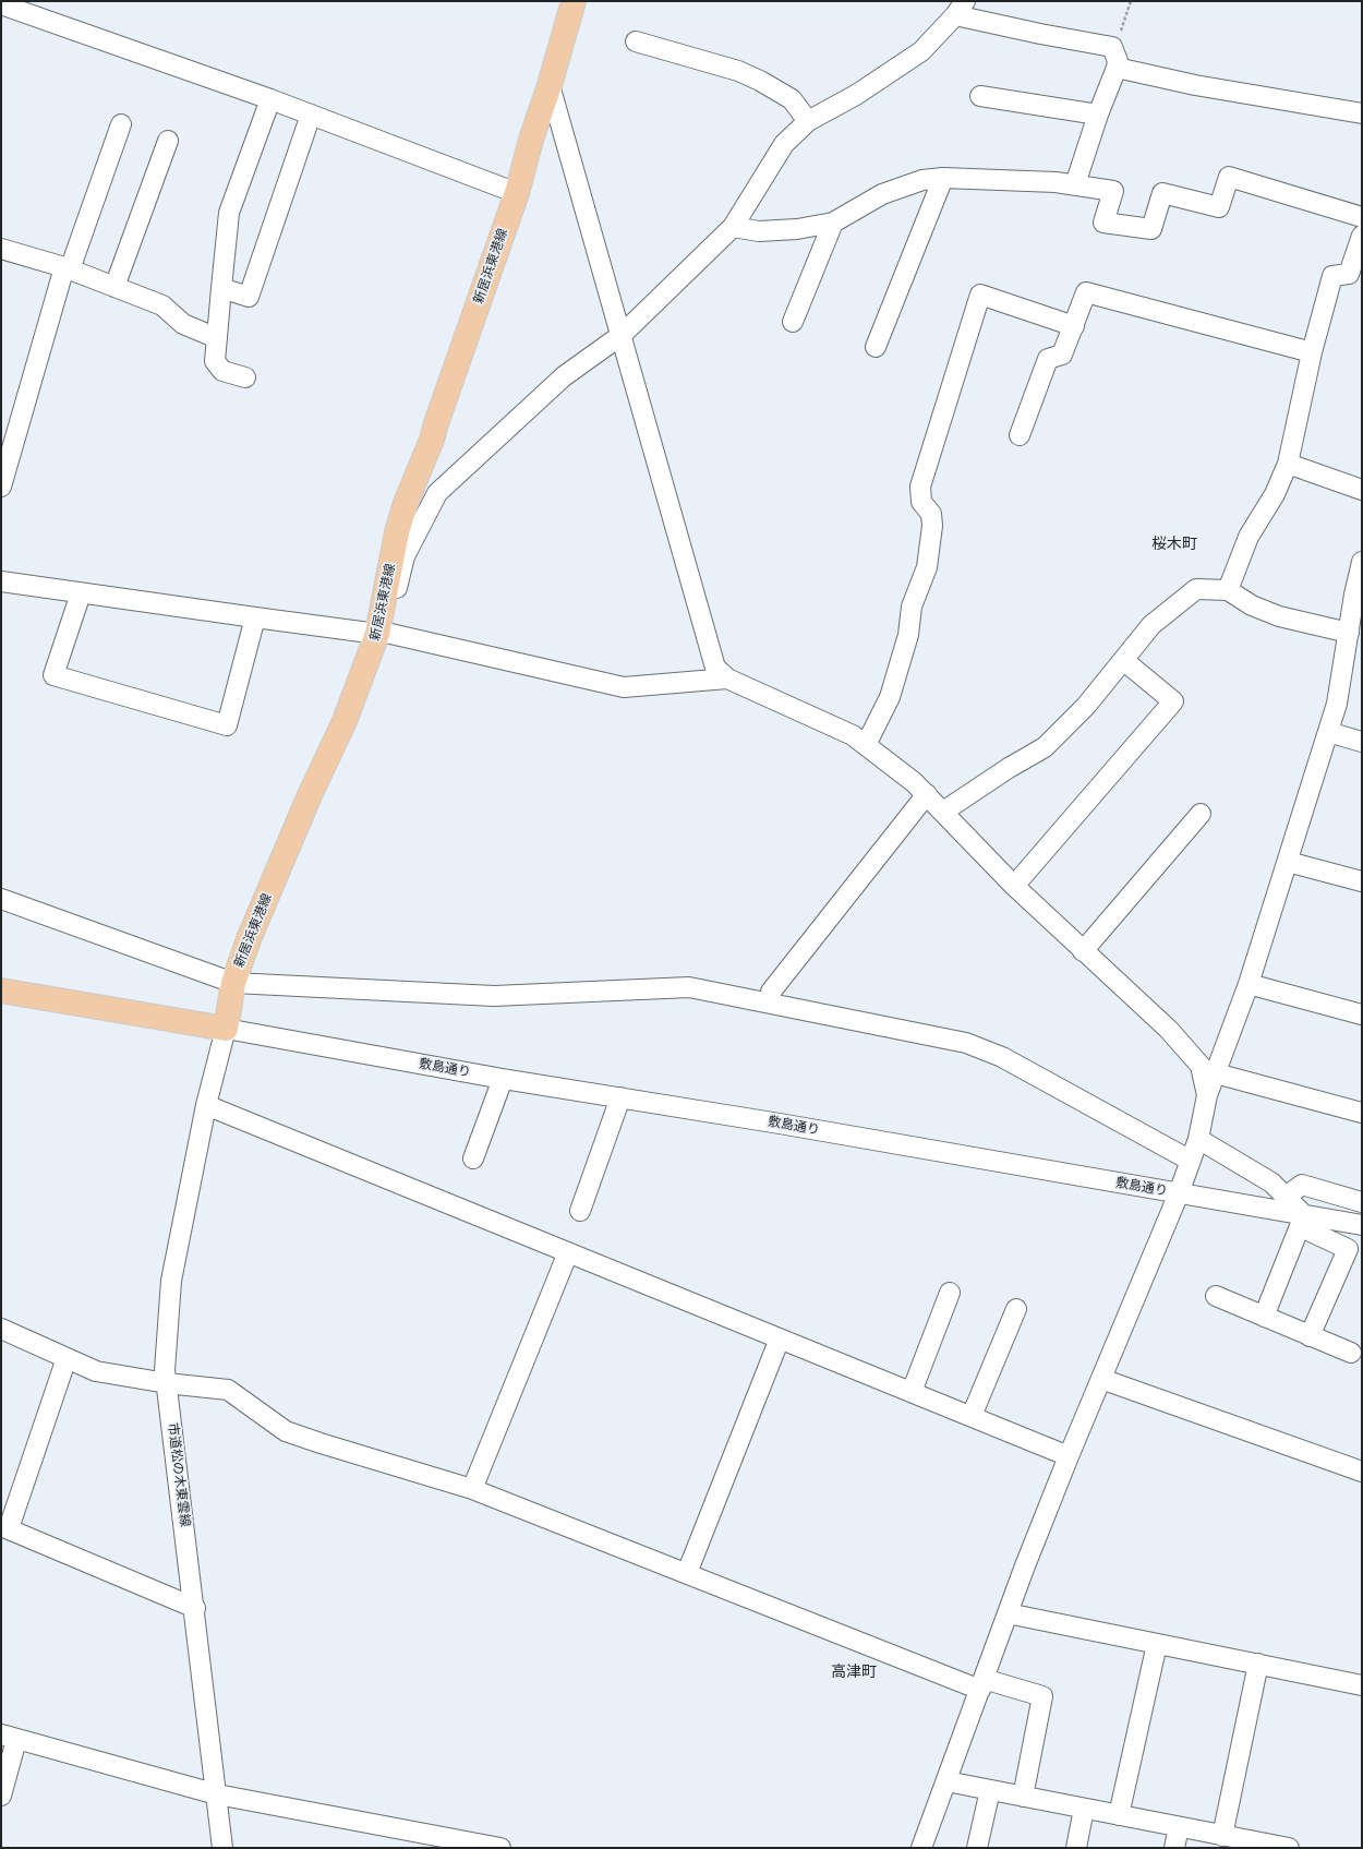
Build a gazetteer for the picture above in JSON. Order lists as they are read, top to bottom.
{
  "streets": {
    "main road": ["新居浜東港線"],
    "street": ["敷島通り", "市道松の木東雲線"]
  },
  "crossings": [
    ["新居浜東港線", "敷島通り"],
    ["新居浜東港線", "市道松の木東雲線"],
    ["敷島通り", "市道松の木東雲線"]
  ],
  "districts": ["桜木町", "高津町"]
}
